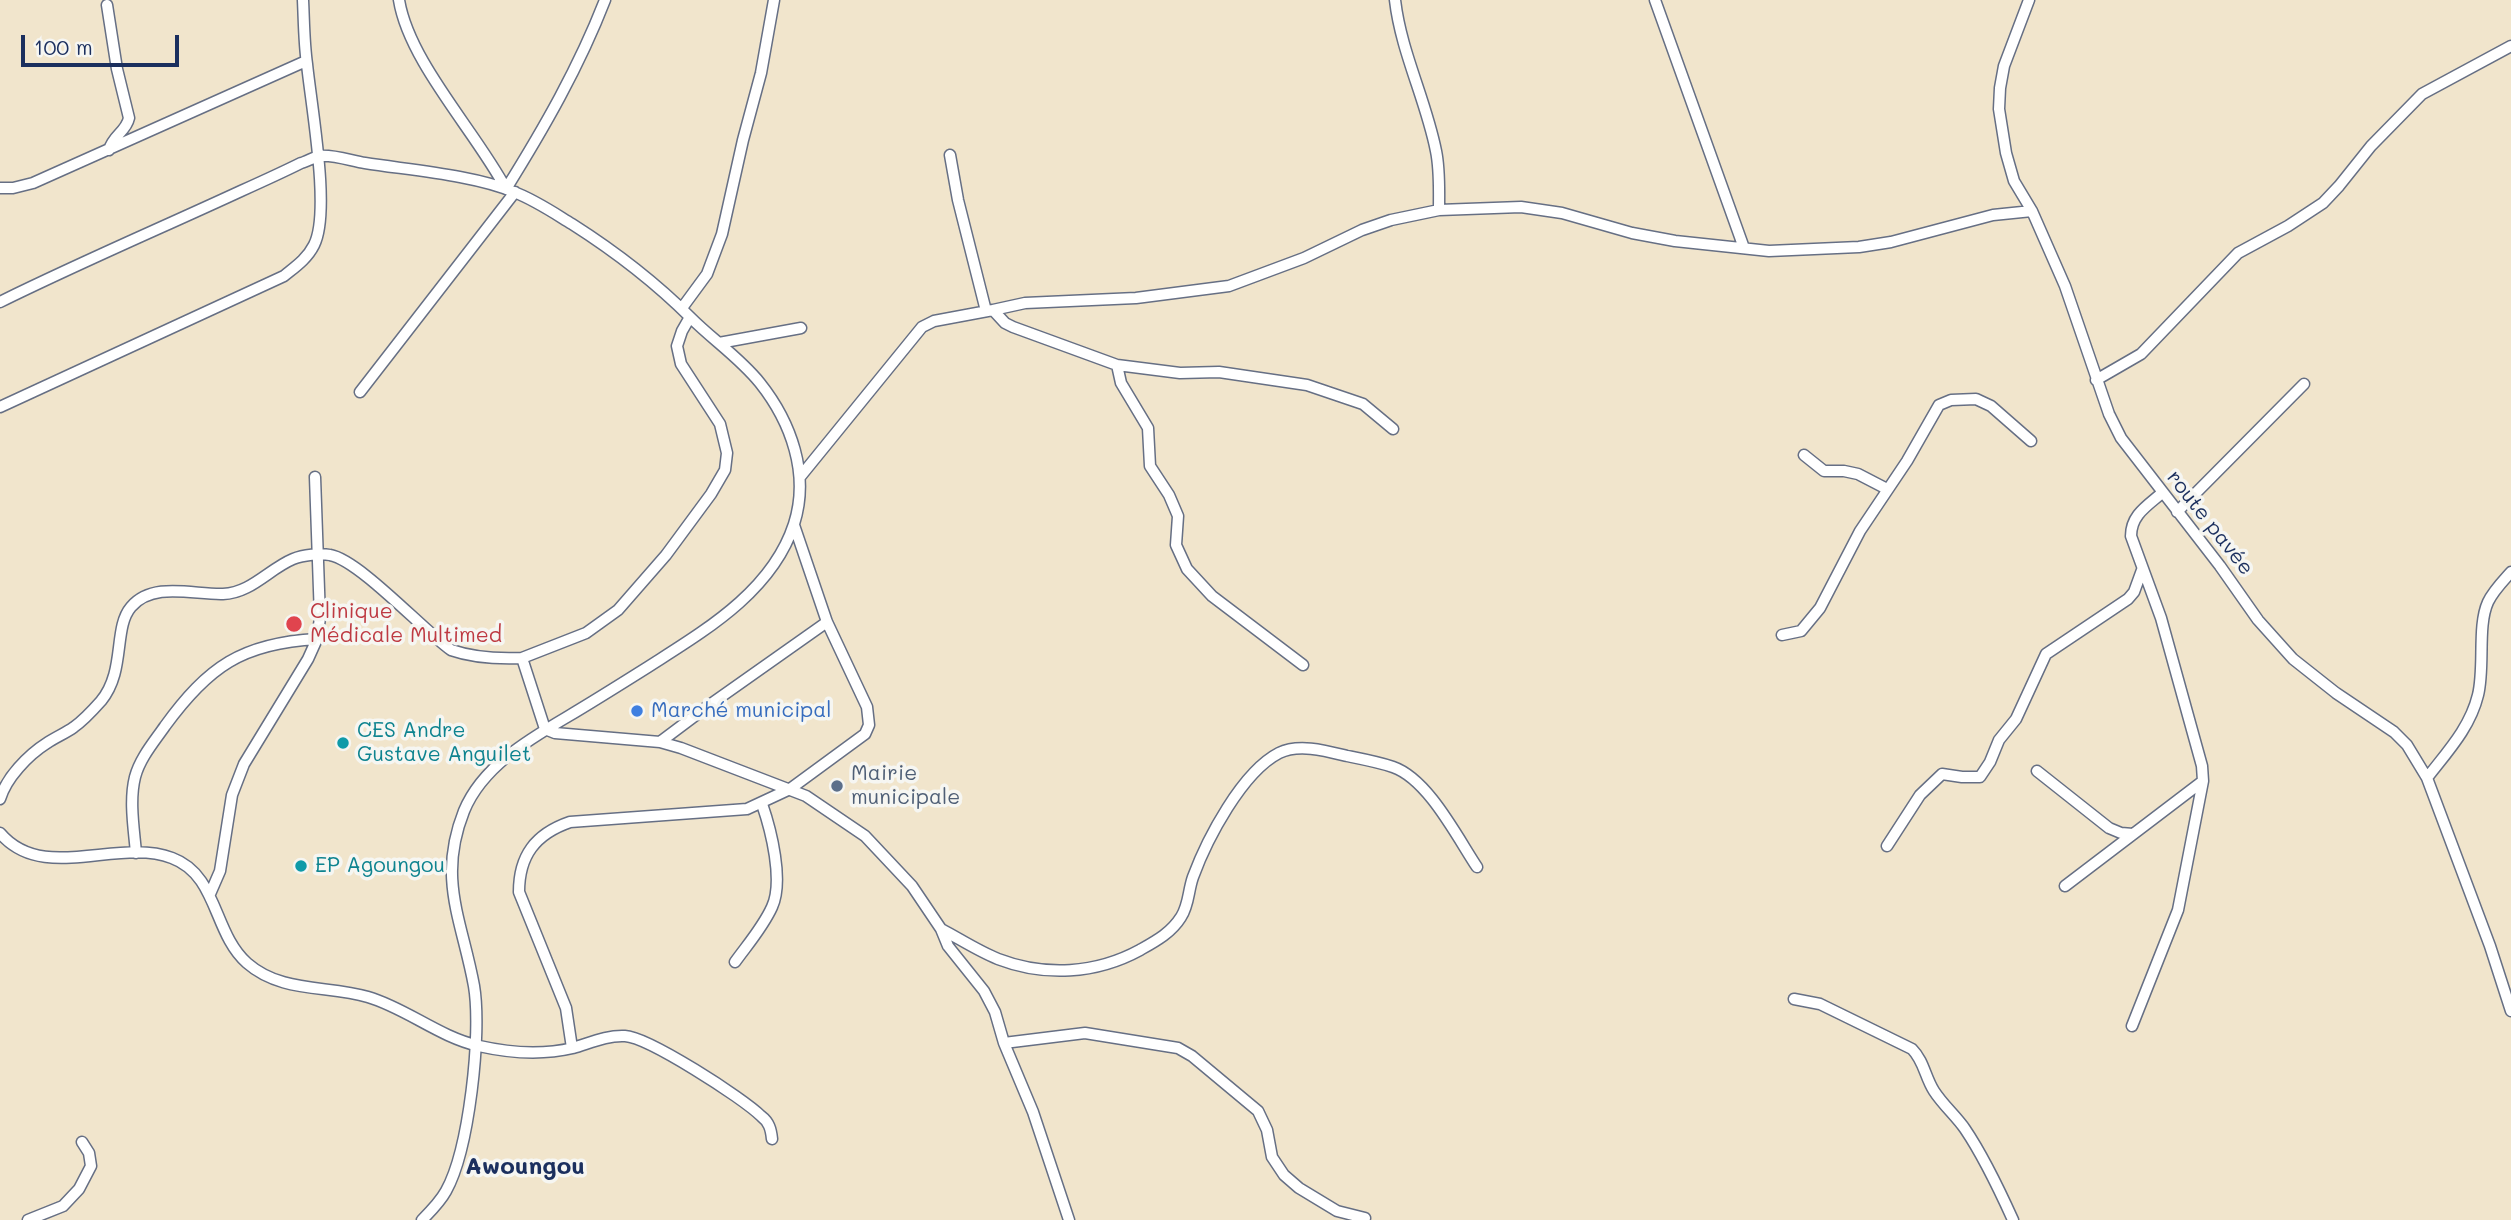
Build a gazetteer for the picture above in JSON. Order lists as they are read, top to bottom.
{
  "streets": {
    "street": ["route pavée"]
  },
  "districts": ["Awoungou"],
  "places": [
    "Clinique Médicale Multimed",
    "Marché municipal",
    "CES Andre Gustave Anguilet",
    "Mairie municipale",
    "EP Agoungou"
  ],
  "scale_bar": "100 m"
}
